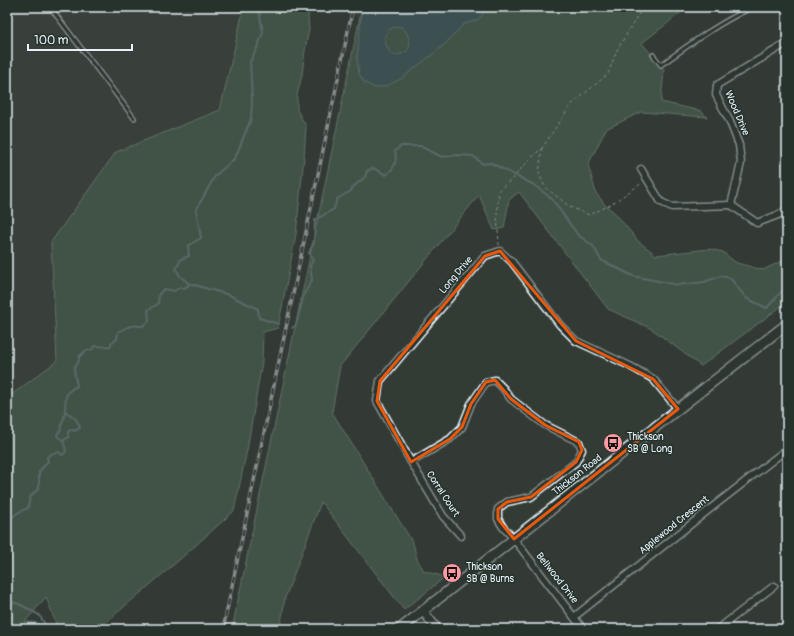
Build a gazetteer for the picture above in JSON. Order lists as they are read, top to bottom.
{
  "streets": {
    "main road": ["Thickson Road"],
    "street": [
      "Wood Drive",
      "Long Drive",
      "Corral Court",
      "Applewood Crescent",
      "Bellwood Drive"
    ]
  },
  "crossings": [
    ["Long Drive", "Corral Court"],
    ["Long Drive", "Bellwood Drive"],
    ["Thickson Road", "Bellwood Drive"],
    ["Corral Court", "Bellwood Drive"],
    ["Applewood Crescent", "Bellwood Drive"]
  ],
  "places": {
    "bus stop": ["Thickson SB @ Long", "Thickson SB @ Burns"]
  },
  "scale_bar": "100 m"
}
